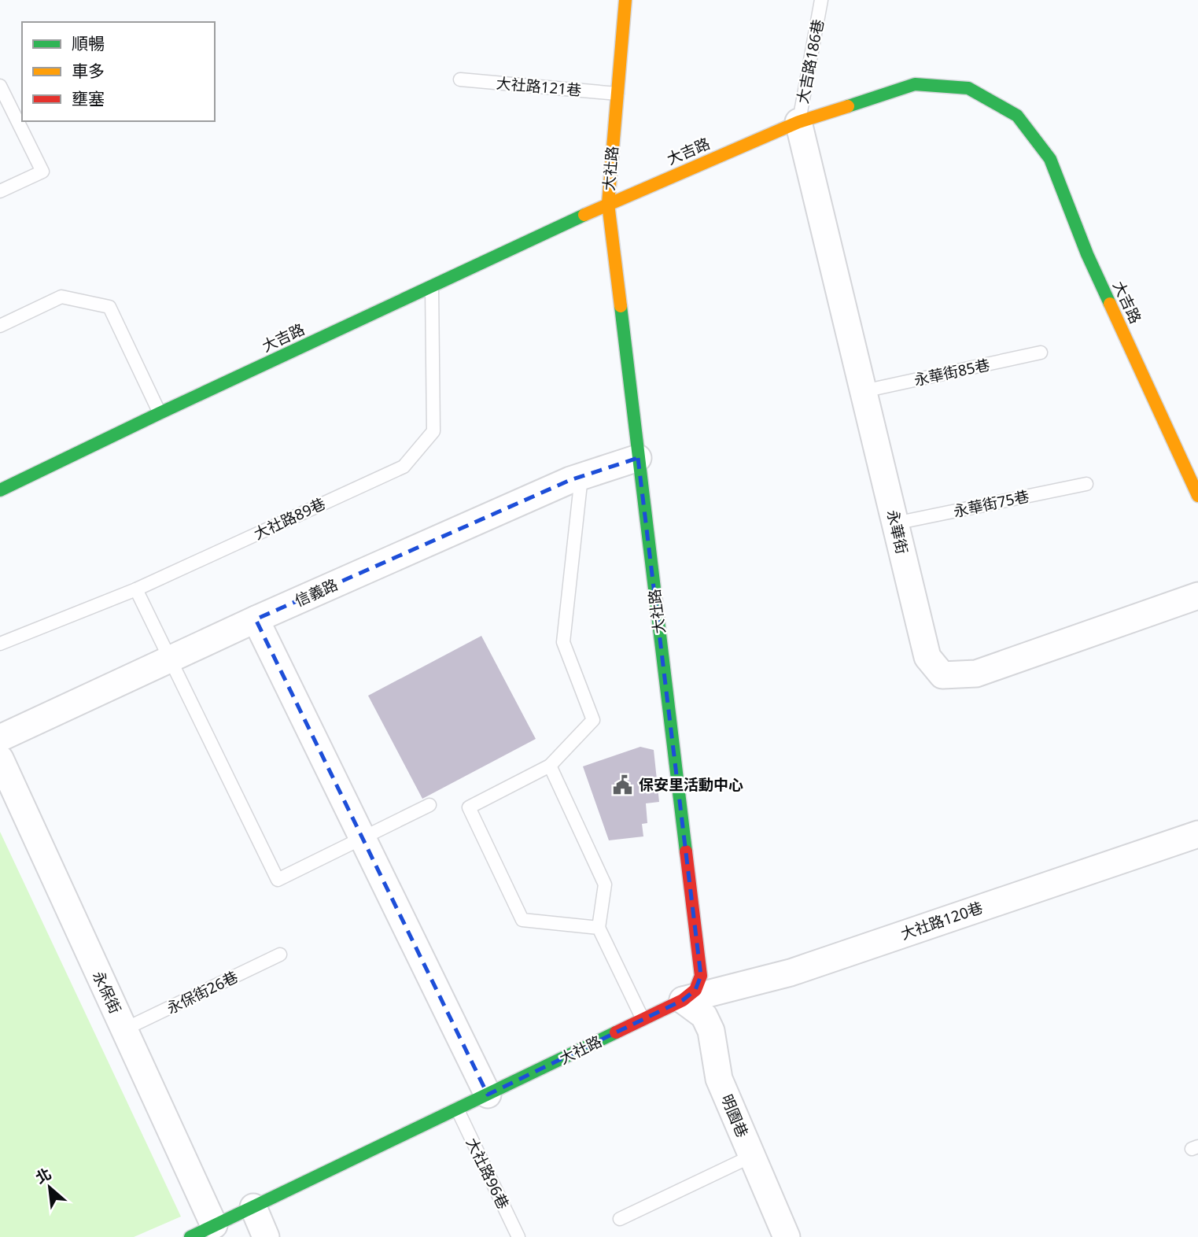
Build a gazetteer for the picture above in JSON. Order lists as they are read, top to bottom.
{
  "streets": {
    "street": [
      "大吉路",
      "大社路",
      "永華街",
      "信義路",
      "大社路120巷",
      "永保街",
      "明園巷"
    ],
    "lane": [
      "大吉路186巷",
      "大社路121巷",
      "永華街85巷",
      "永華街75巷",
      "大社路89巷",
      "永保街26巷",
      "大社路96巷"
    ]
  },
  "crossings": [
    ["大吉路186巷", "大吉路"],
    ["大吉路186巷", "永華街"],
    ["大社路121巷", "大社路"],
    ["大吉路", "大社路"],
    ["大吉路", "大社路89巷"],
    ["大吉路", "永華街"],
    ["大社路", "信義路"],
    ["大社路", "大社路120巷"],
    ["大社路", "永保街"],
    ["大社路", "明園巷"],
    ["大社路", "大社路96巷"],
    ["永華街85巷", "永華街"],
    ["永華街75巷", "永華街"],
    ["大社路120巷", "明園巷"],
    ["永保街", "永保街26巷"]
  ],
  "places": {
    "public building": ["保安里活動中心"]
  },
  "legend": ["順暢", "車多", "壅塞"],
  "north": "top left"
}
